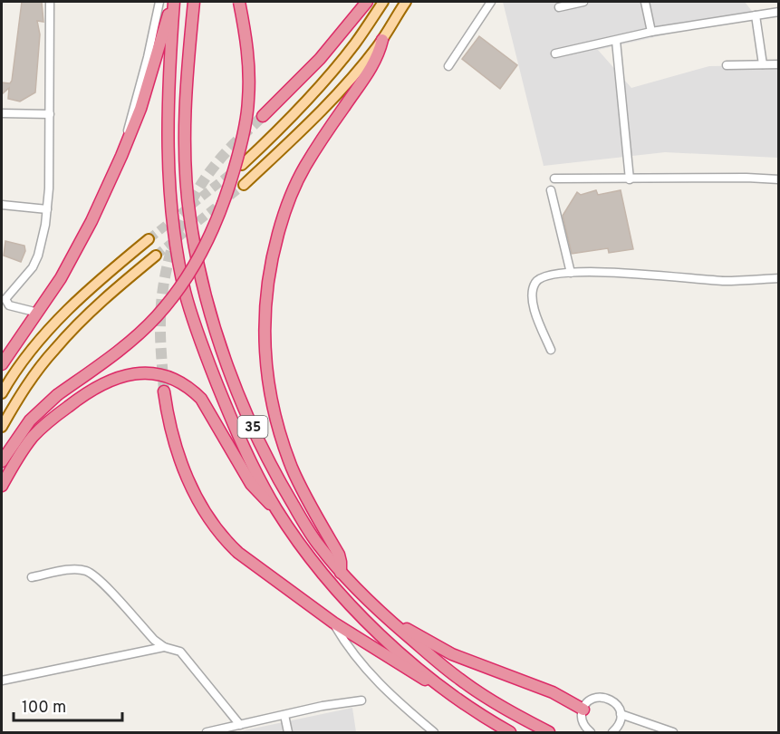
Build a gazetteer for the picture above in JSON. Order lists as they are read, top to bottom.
{
  "streets": {
    "highway": ["35"]
  },
  "scale_bar": "100 m"
}
